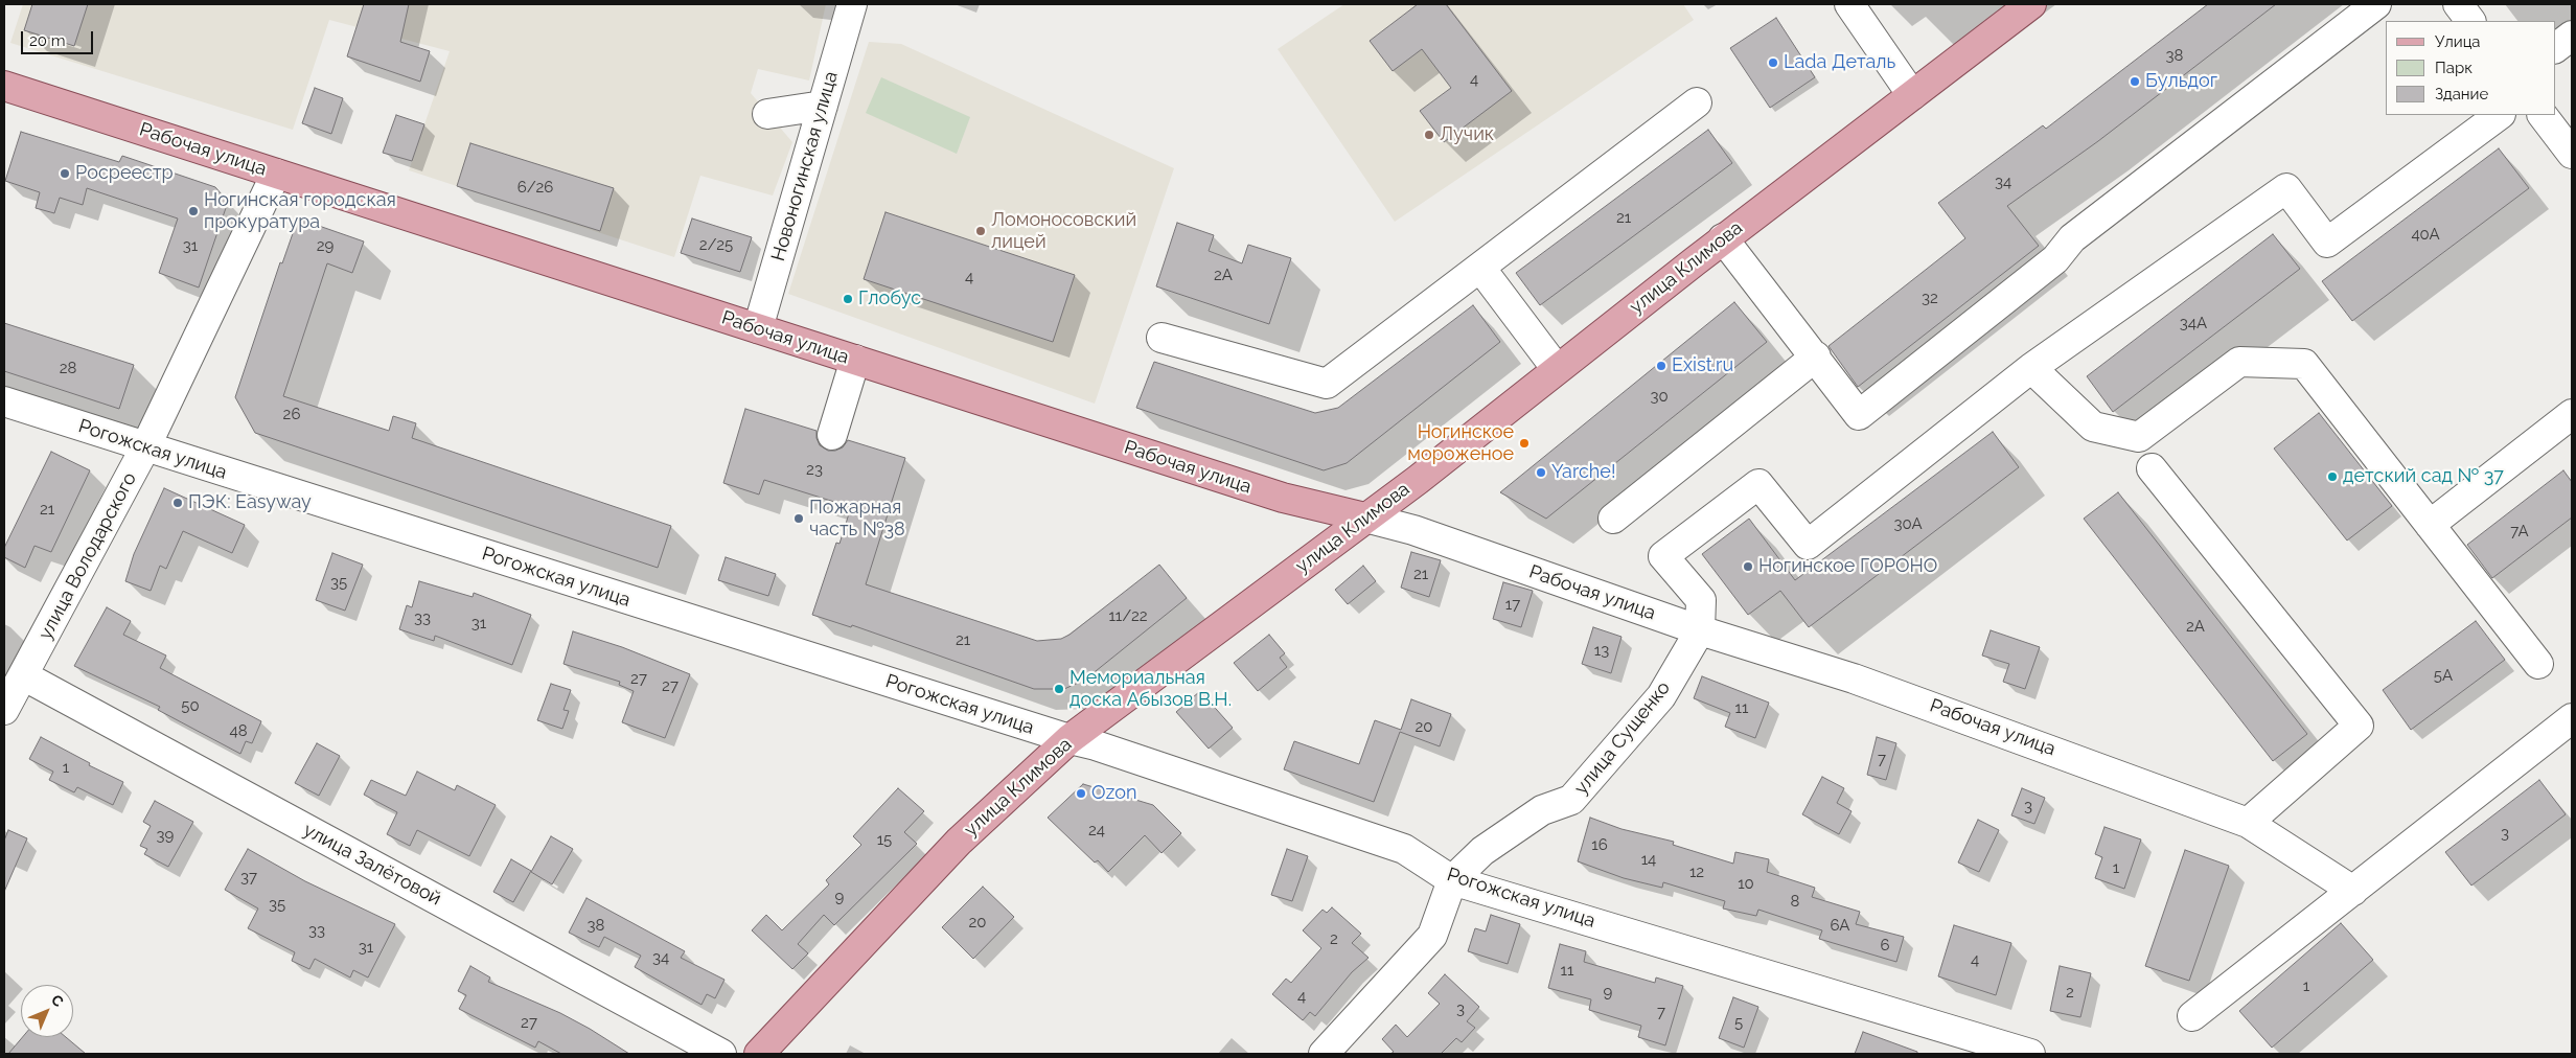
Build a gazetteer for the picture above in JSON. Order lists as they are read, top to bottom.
{
  "streets": {
    "main road": ["Рабочая улица", "улица Климова"],
    "street": [
      "Новоногинская улица",
      "Рогожская улица",
      "улица Володарского",
      "улица Сущенко",
      "улица Залётовой"
    ]
  },
  "crossings": [
    ["Рабочая улица", "Новоногинская улица"],
    ["Рабочая улица", "улица Климова"],
    ["Рабочая улица", "улица Володарского"],
    ["Рабочая улица", "улица Сущенко"],
    ["улица Климова", "Рогожская улица"],
    ["Рогожская улица", "улица Володарского"],
    ["Рогожская улица", "улица Сущенко"],
    ["улица Володарского", "улица Залётовой"]
  ],
  "places": [
    "Lada Деталь",
    "Бульдог",
    "Лучик",
    "Росреестр",
    "Ногинская городская прокуратура",
    "Ломоносовский лицей",
    "Глобус",
    "Exist.ru",
    "Ногинское мороженое",
    "Yarche!",
    "детский сад № 37",
    "ПЭК: Easyway",
    "Пожарная часть №38",
    "Ногинское ГОРОНО",
    "Мемориальная доска Абызов В.Н.",
    "Ozon"
  ],
  "house_numbers": [
    "38",
    "4",
    "34",
    "6/26",
    "21",
    "40А",
    "2/25",
    "31",
    "29",
    "2А",
    "4",
    "32",
    "34А",
    "28",
    "30",
    "26",
    "23",
    "21",
    "30А",
    "7А",
    "21",
    "35",
    "17",
    "11/22",
    "33",
    "31",
    "2А",
    "21",
    "13",
    "5А",
    "27",
    "27",
    "50",
    "11",
    "20",
    "48",
    "7",
    "1",
    "3",
    "24",
    "3",
    "39",
    "15",
    "16",
    "14",
    "1",
    "12",
    "37",
    "10",
    "9",
    "8",
    "35",
    "20",
    "38",
    "6А",
    "33",
    "2",
    "6",
    "31",
    "34",
    "4",
    "11",
    "1",
    "9",
    "2",
    "4",
    "3",
    "7",
    "27",
    "5"
  ],
  "legend": ["Улица", "Парк", "Здание"],
  "scale_bar": "20 m",
  "north": "top right"
}
